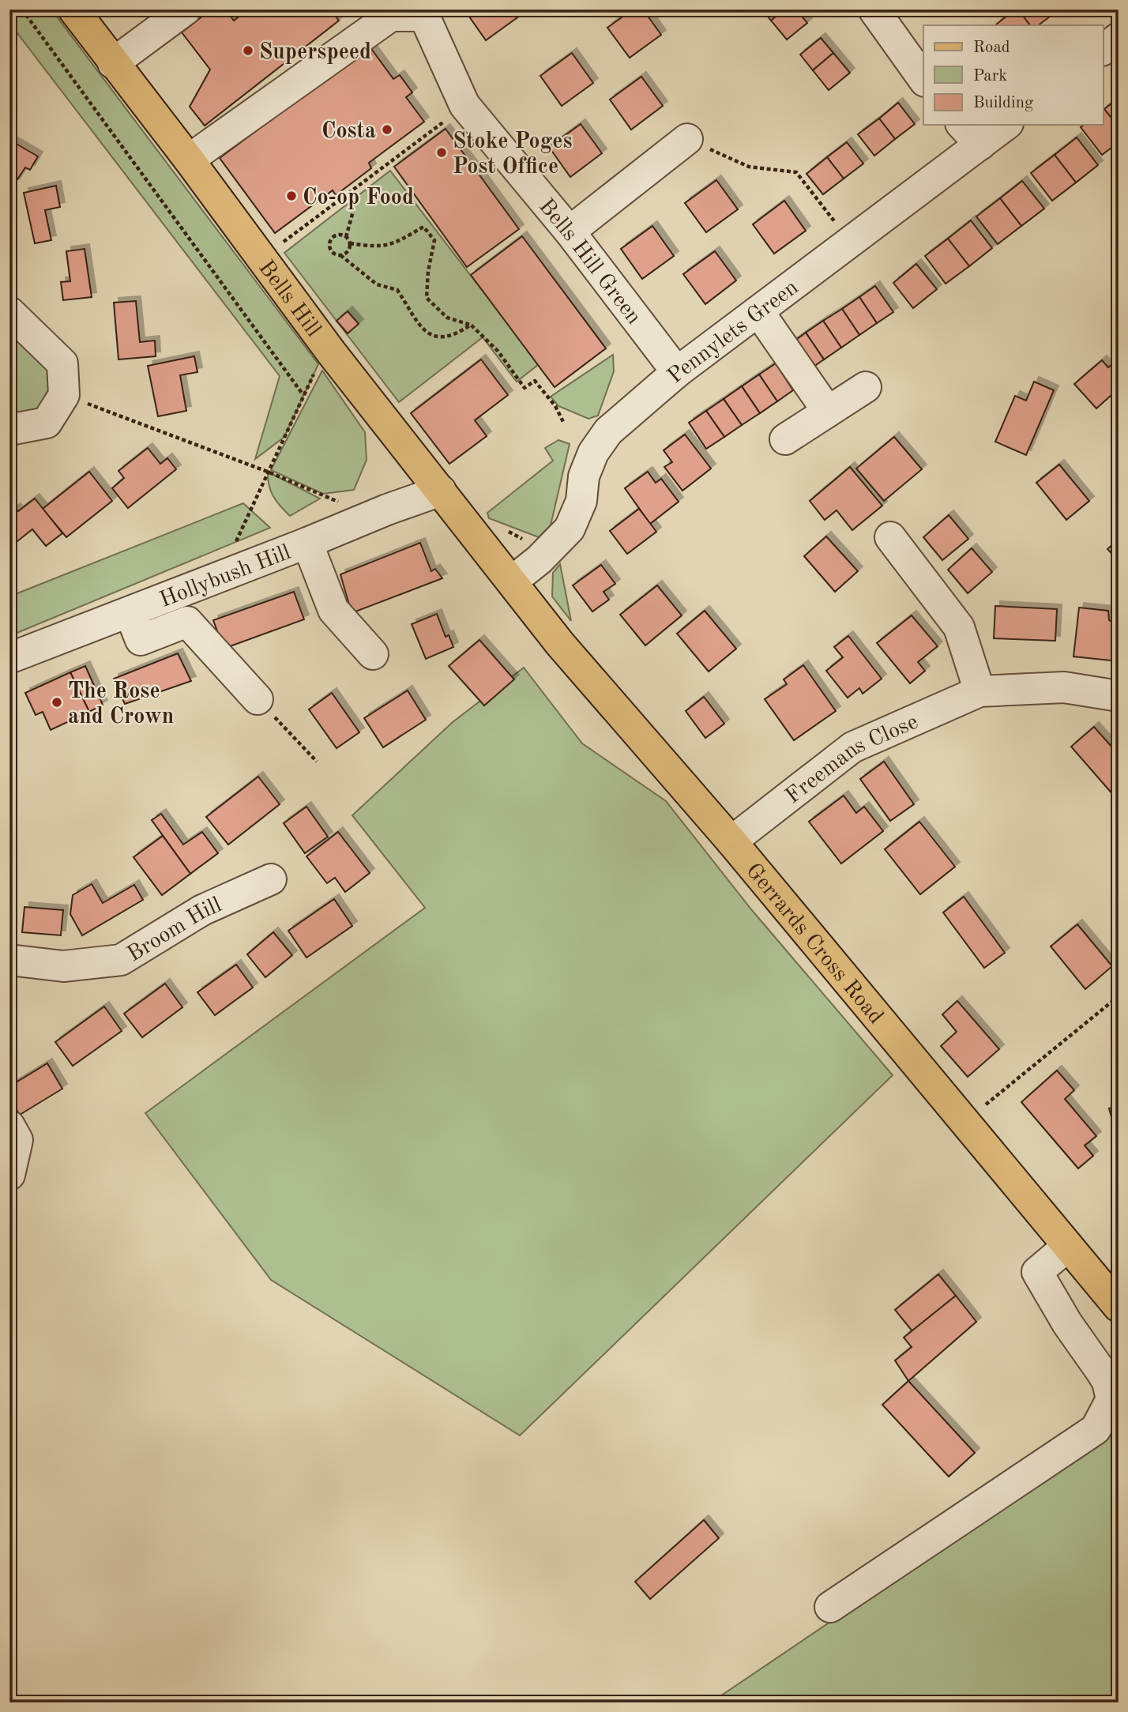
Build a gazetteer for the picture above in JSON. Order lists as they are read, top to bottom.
{
  "streets": {
    "main road": ["Bells Hill", "Gerrards Cross Road"],
    "street": [
      "Bells Hill Green",
      "Pennylets Green",
      "Hollybush Hill",
      "Freemans Close",
      "Broom Hill"
    ]
  },
  "crossings": [
    ["Bells Hill Green", "Pennylets Green"],
    ["Bells Hill", "Pennylets Green"],
    ["Bells Hill", "Hollybush Hill"],
    ["Bells Hill", "Gerrards Cross Road"],
    ["Pennylets Green", "Gerrards Cross Road"],
    ["Freemans Close", "Gerrards Cross Road"]
  ],
  "places": [
    "Superspeed",
    "Costa",
    "Stoke Poges Post Office",
    "Co-op Food",
    "The Rose and Crown"
  ],
  "legend": ["Road", "Park", "Building"]
}
